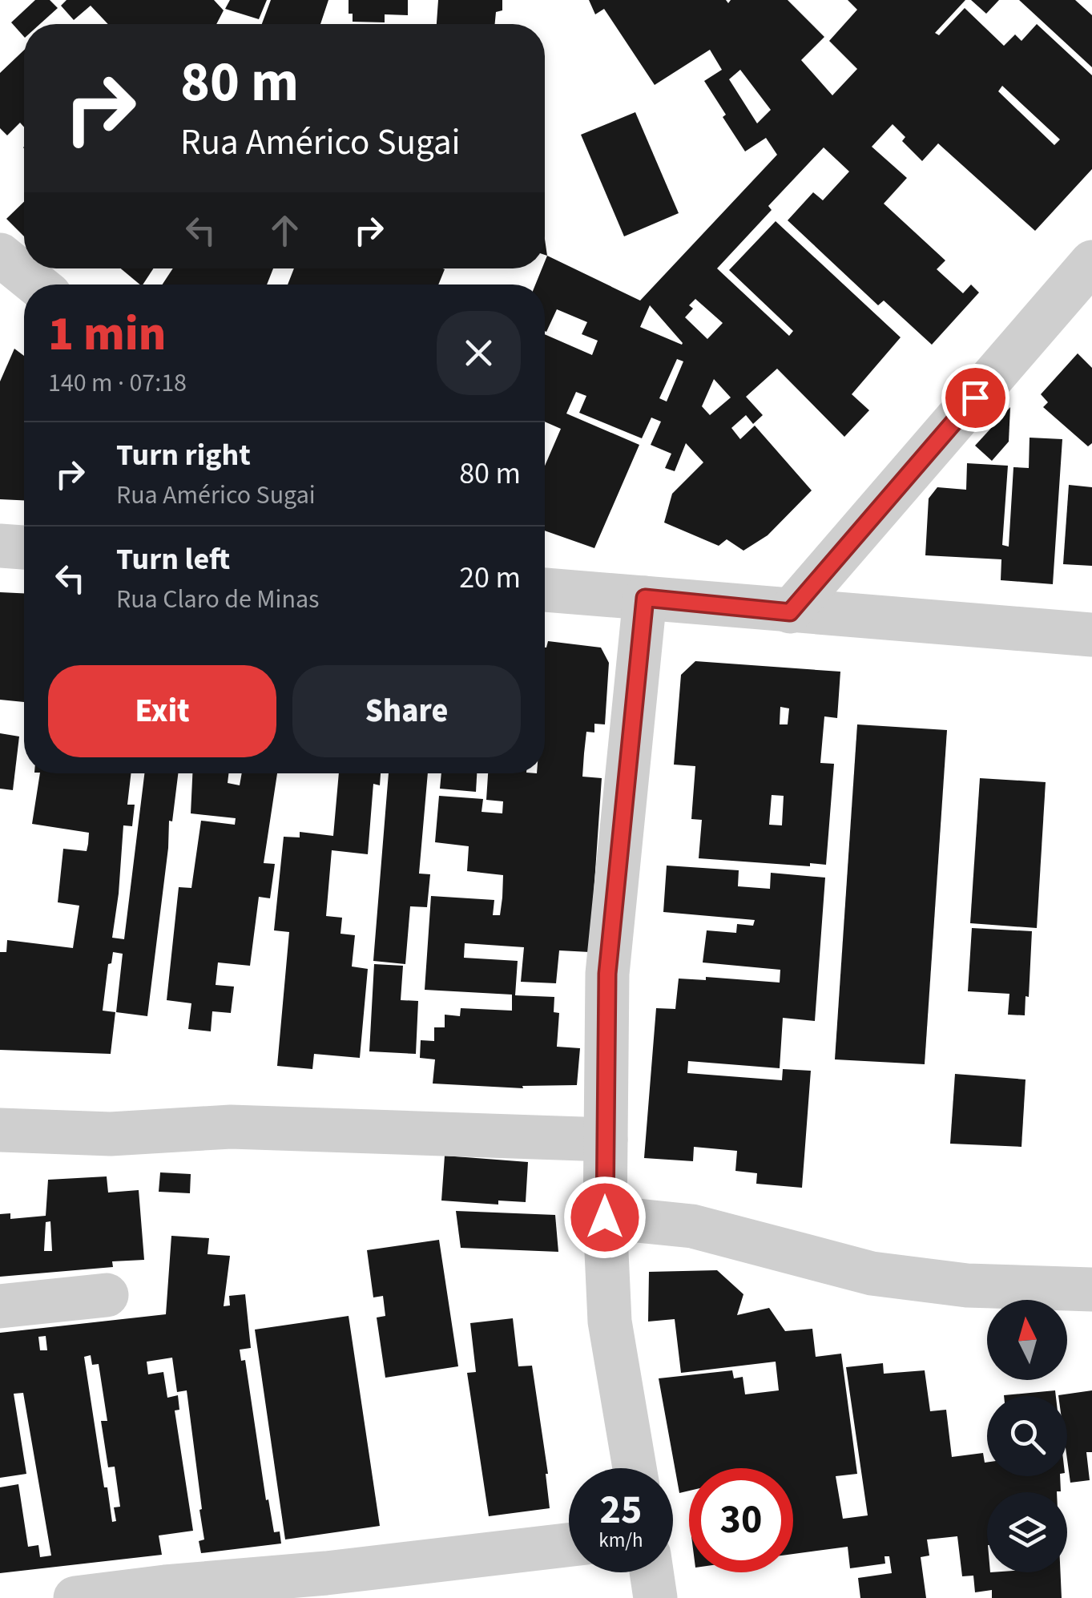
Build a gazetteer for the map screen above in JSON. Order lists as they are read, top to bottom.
{
  "north": "top",
  "page": {
    "turn": ["80 m", "Rua Américo Sugai"],
    "heading": ["1 min", "140 m · 07:18"],
    "list": [
      {
        "name": "Turn right",
        "note": "Rua Américo Sugai",
        "value": "80 m"
      },
      {
        "name": "Turn left",
        "note": "Rua Claro de Minas",
        "value": "20 m"
      }
    ],
    "buttons": ["Exit", "Share"],
    "speed": "25 km/h",
    "limit": "30"
  }
}
